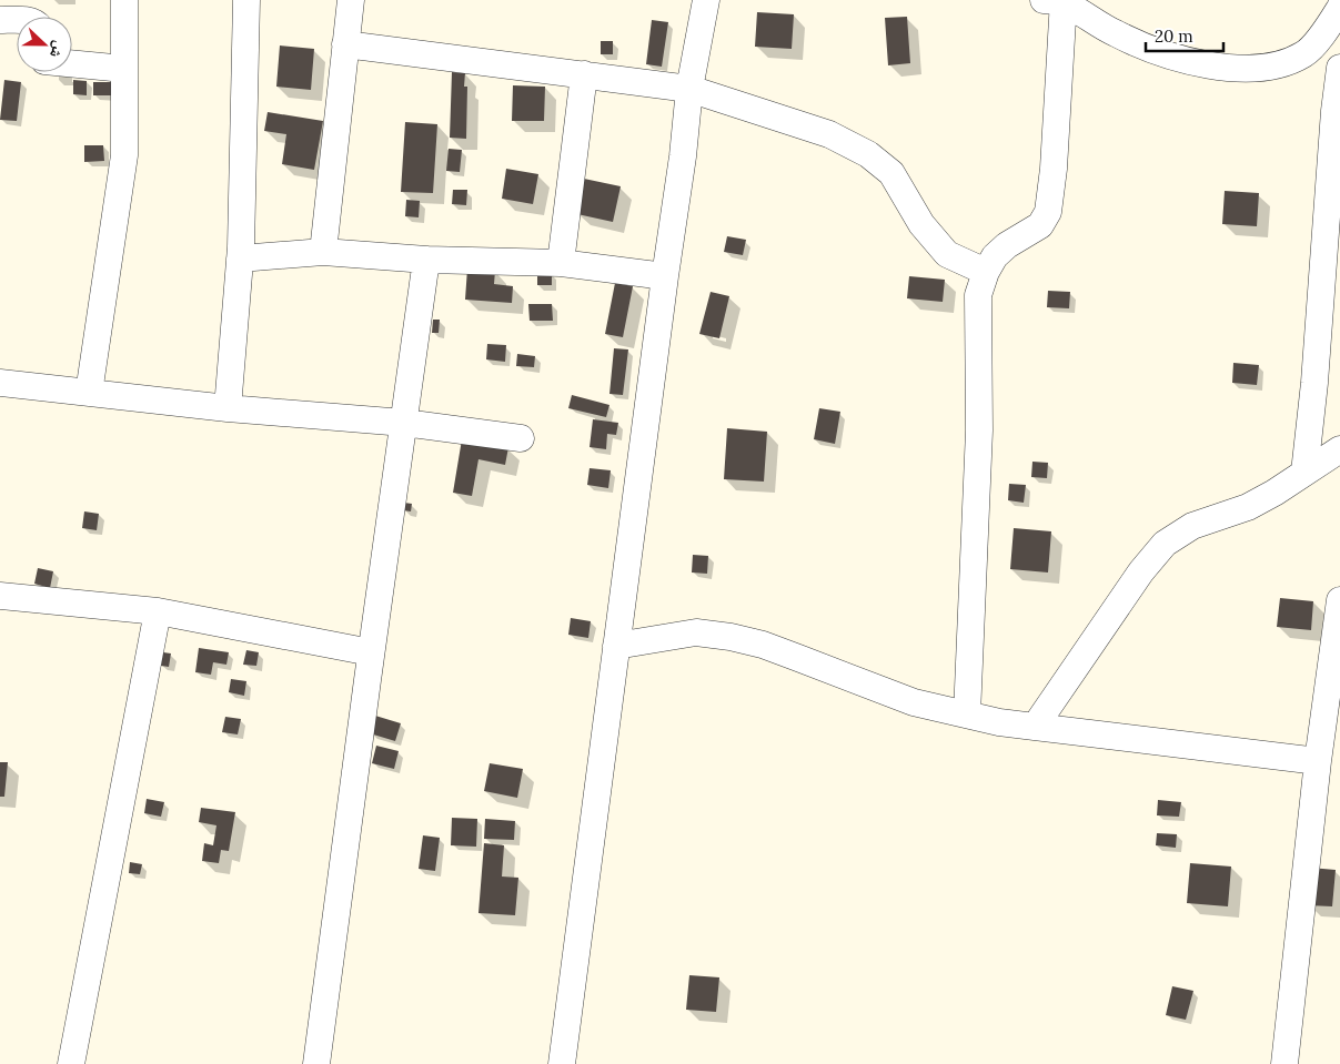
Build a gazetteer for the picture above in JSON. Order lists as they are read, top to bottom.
{
  "scale_bar": "20 m",
  "north": "right"
}
